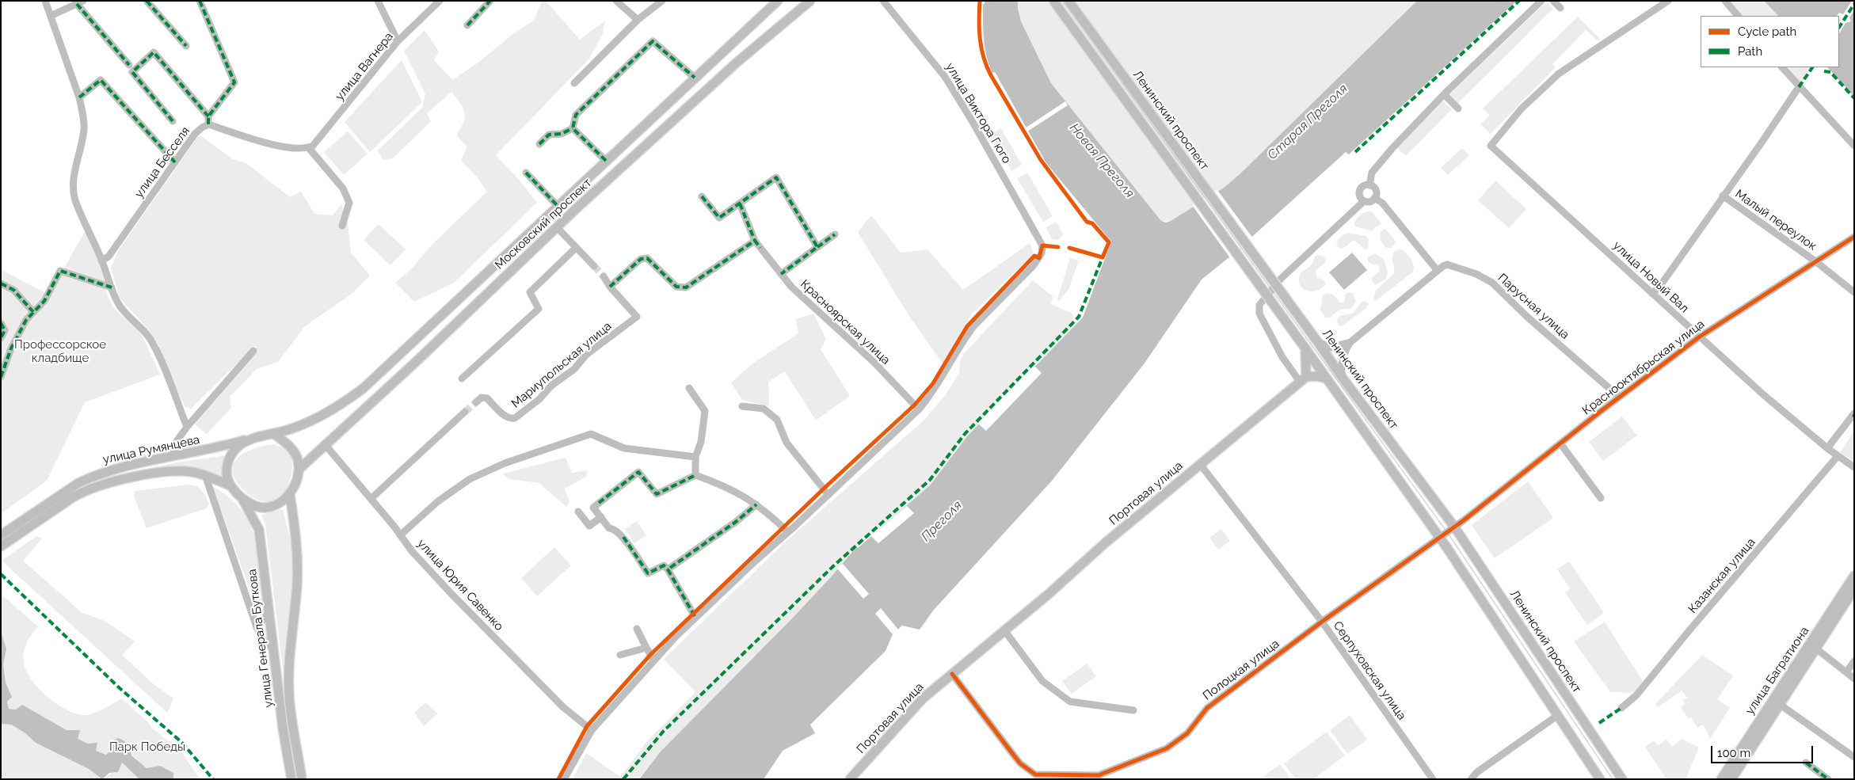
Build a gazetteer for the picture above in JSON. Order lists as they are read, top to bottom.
{
  "streets": {
    "main road": [
      "Ленинский проспект",
      "Московский проспект",
      "улица Румянцева",
      "Портовая улица",
      "улица Генерала Буткова",
      "улица Багратиона"
    ],
    "street": [
      "улица Вагнера",
      "улица Виктора Гюго",
      "улица Бесселя",
      "Малый переулок",
      "улица Новый Вал",
      "Парусная улица",
      "Красноярская улица",
      "Мариупольская улица",
      "Краснооктябрьская улица",
      "Казанская улица",
      "улица Юрия Савенко",
      "Полоцкая улица",
      "Серпуховская улица"
    ]
  },
  "crossings": [
    ["улица Вагнера", "улица Бесселя"],
    ["улица Виктора Гюго", "Красноярская улица"],
    ["Ленинский проспект", "Краснооктябрьская улица"],
    ["Ленинский проспект", "Полоцкая улица"],
    ["Малый переулок", "улица Новый Вал"],
    ["Малый переулок", "Краснооктябрьская улица"],
    ["Московский проспект", "улица Румянцева"],
    ["Московский проспект", "улица Юрия Савенко"],
    ["Московский проспект", "улица Генерала Буткова"],
    ["улица Новый Вал", "Краснооктябрьская улица"],
    ["улица Новый Вал", "Казанская улица"],
    ["Парусная улица", "Краснооктябрьская улица"],
    ["Краснооктябрьская улица", "Полоцкая улица"],
    ["улица Румянцева", "улица Генерала Буткова"],
    ["Портовая улица", "Полоцкая улица"],
    ["Портовая улица", "Серпуховская улица"],
    ["Полоцкая улица", "Серпуховская улица"]
  ],
  "water": ["Старая Преголя", "Новая Преголя", "Преголя"],
  "parks": ["Профессорское кладбище", "Парк Победы"],
  "legend": ["Cycle path", "Path"],
  "scale_bar": "100 m"
}
